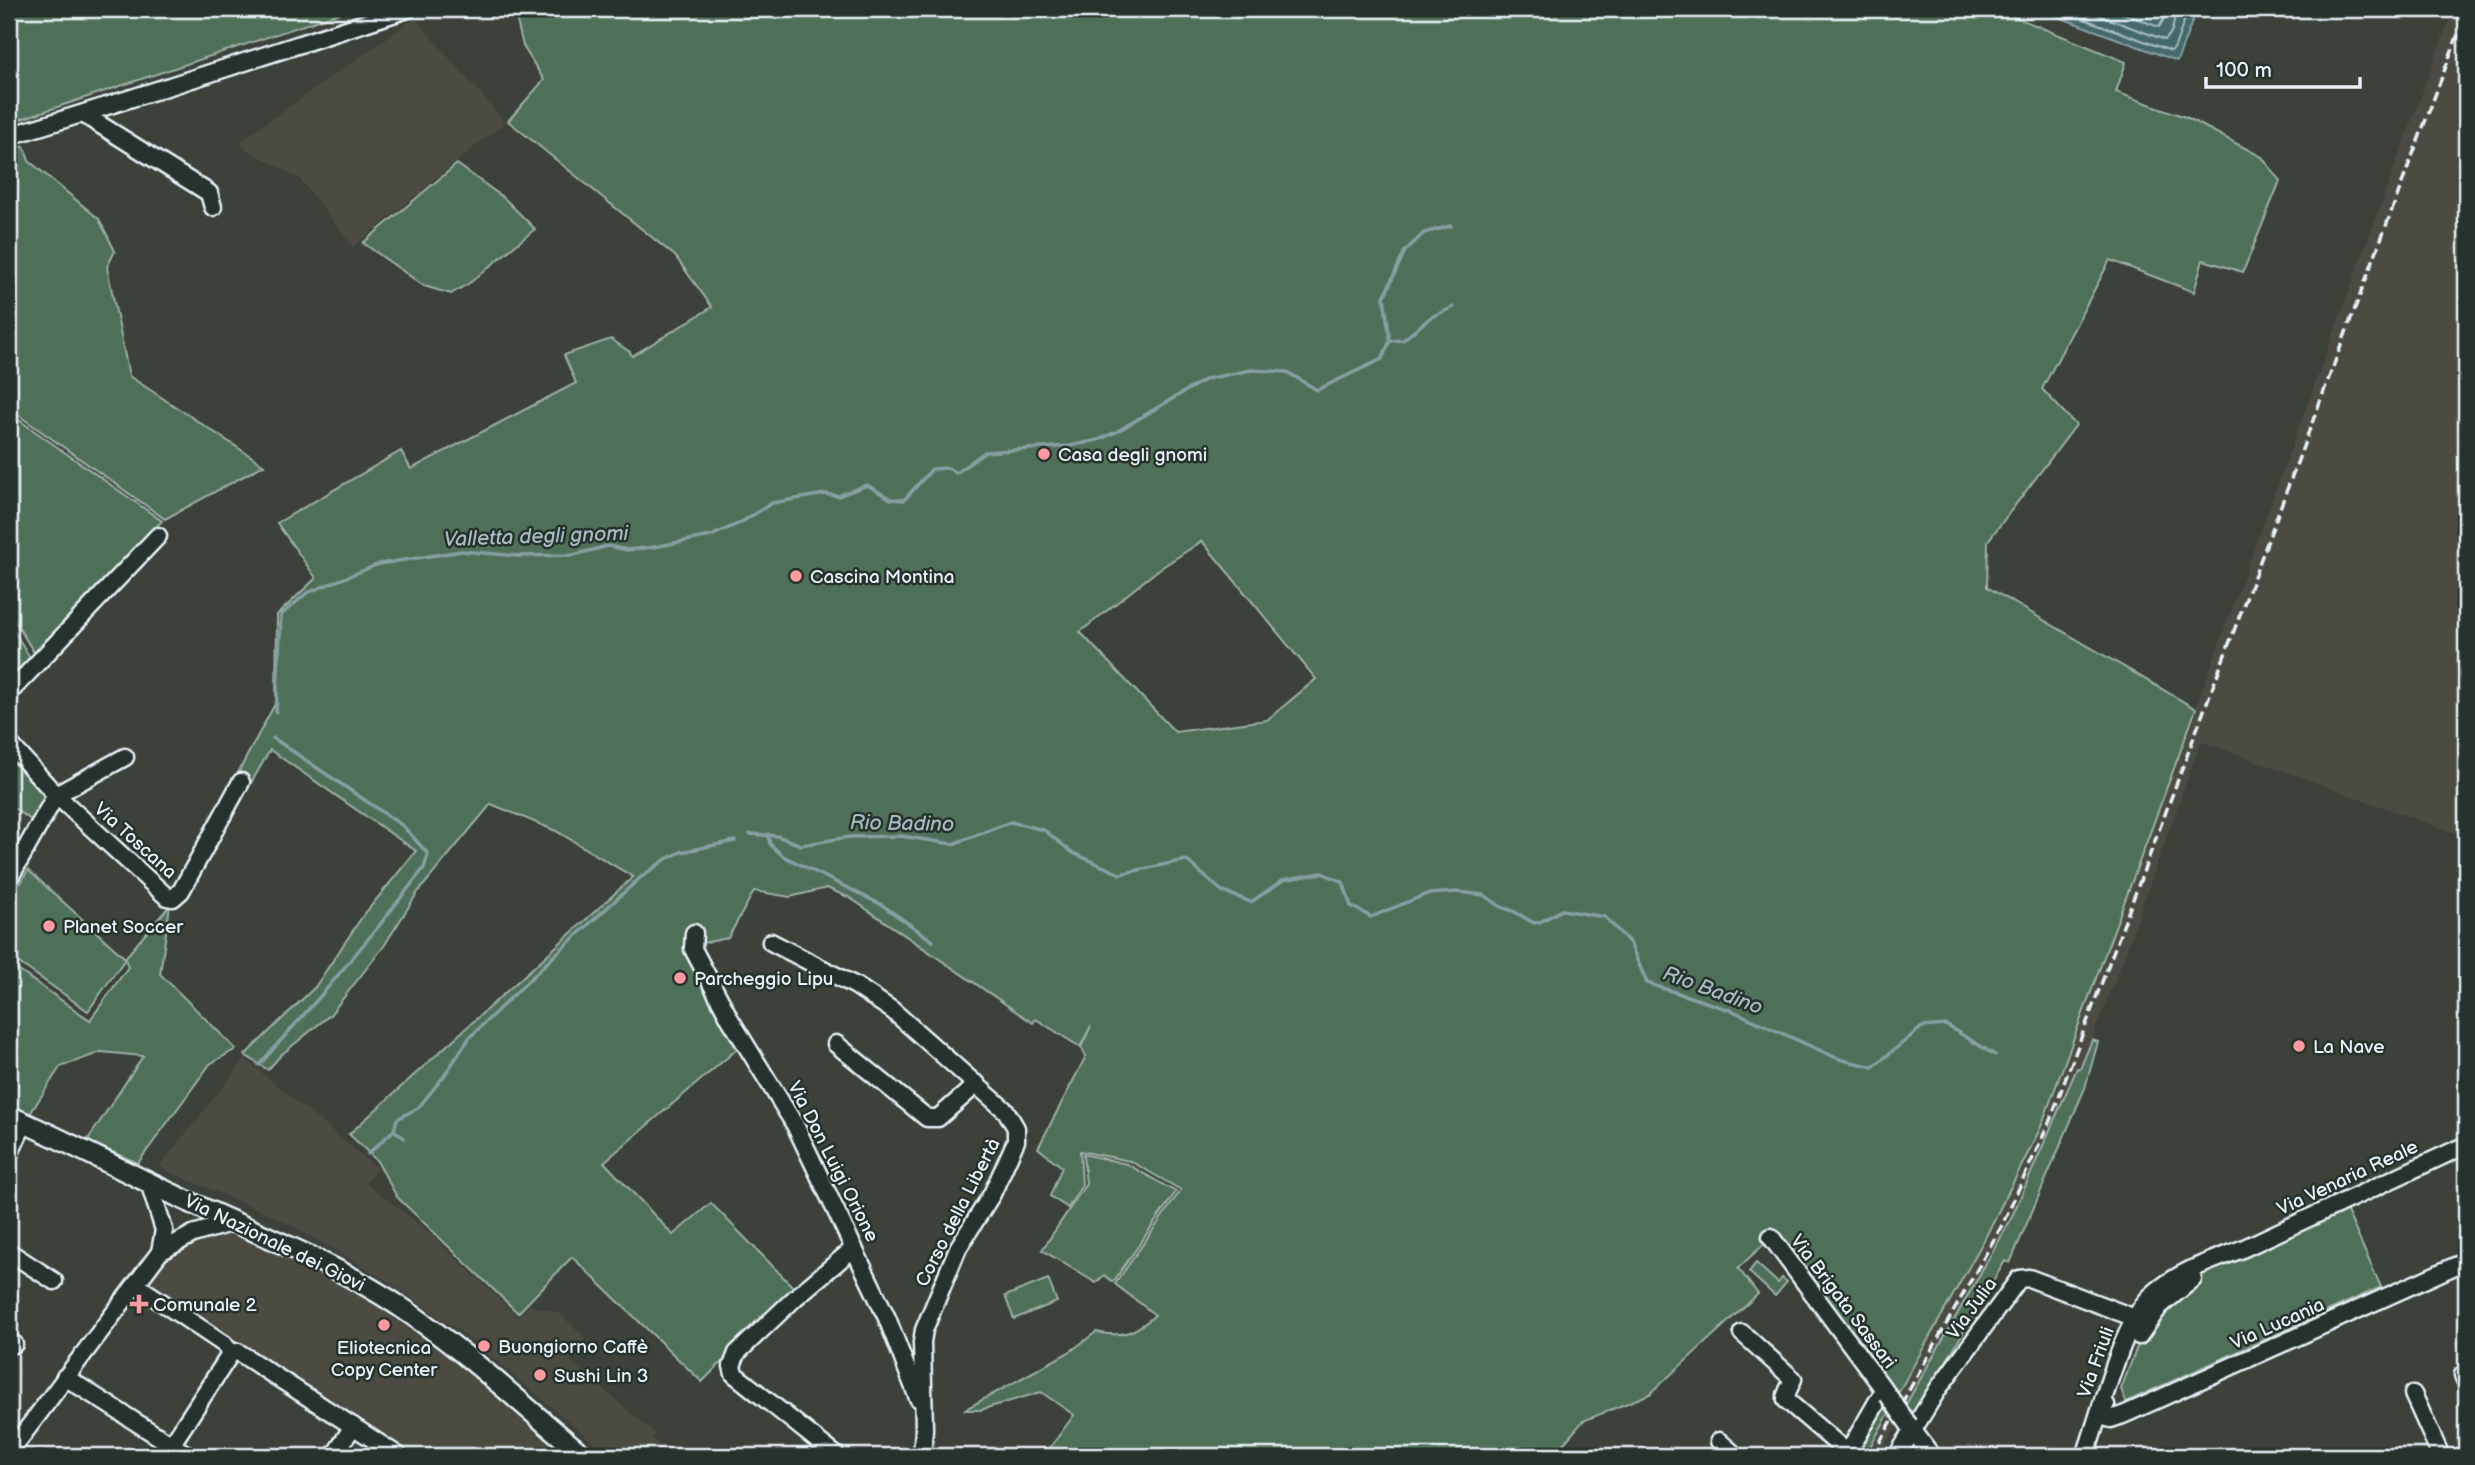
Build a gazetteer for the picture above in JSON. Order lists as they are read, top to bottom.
{
  "streets": {
    "main road": ["Via Nazionale dei Giovi"],
    "street": [
      "Via Toscana",
      "Via Don Luigi Orione",
      "Via Venaria Reale",
      "Corso della Libertà",
      "Via Brigata Sassari",
      "Via Julia",
      "Via Lucania",
      "Via Friuli"
    ]
  },
  "crossings": [
    ["Via Don Luigi Orione", "Corso della Libertà"],
    ["Via Venaria Reale", "Via Julia"],
    ["Via Venaria Reale", "Via Friuli"],
    ["Via Julia", "Via Friuli"],
    ["Via Lucania", "Via Friuli"]
  ],
  "water": ["Valletta degli gnomi", "Rio Badino"],
  "places": {
    "other": [
      "Casa degli gnomi",
      "Cascina Montina",
      "Planet Soccer",
      "Parcheggio Lipu",
      "La Nave",
      "Eliotecnica Copy Center",
      "Buongiorno Caffè",
      "Sushi Lin 3"
    ],
    "health": ["Comunale 2"]
  },
  "scale_bar": "100 m"
}
